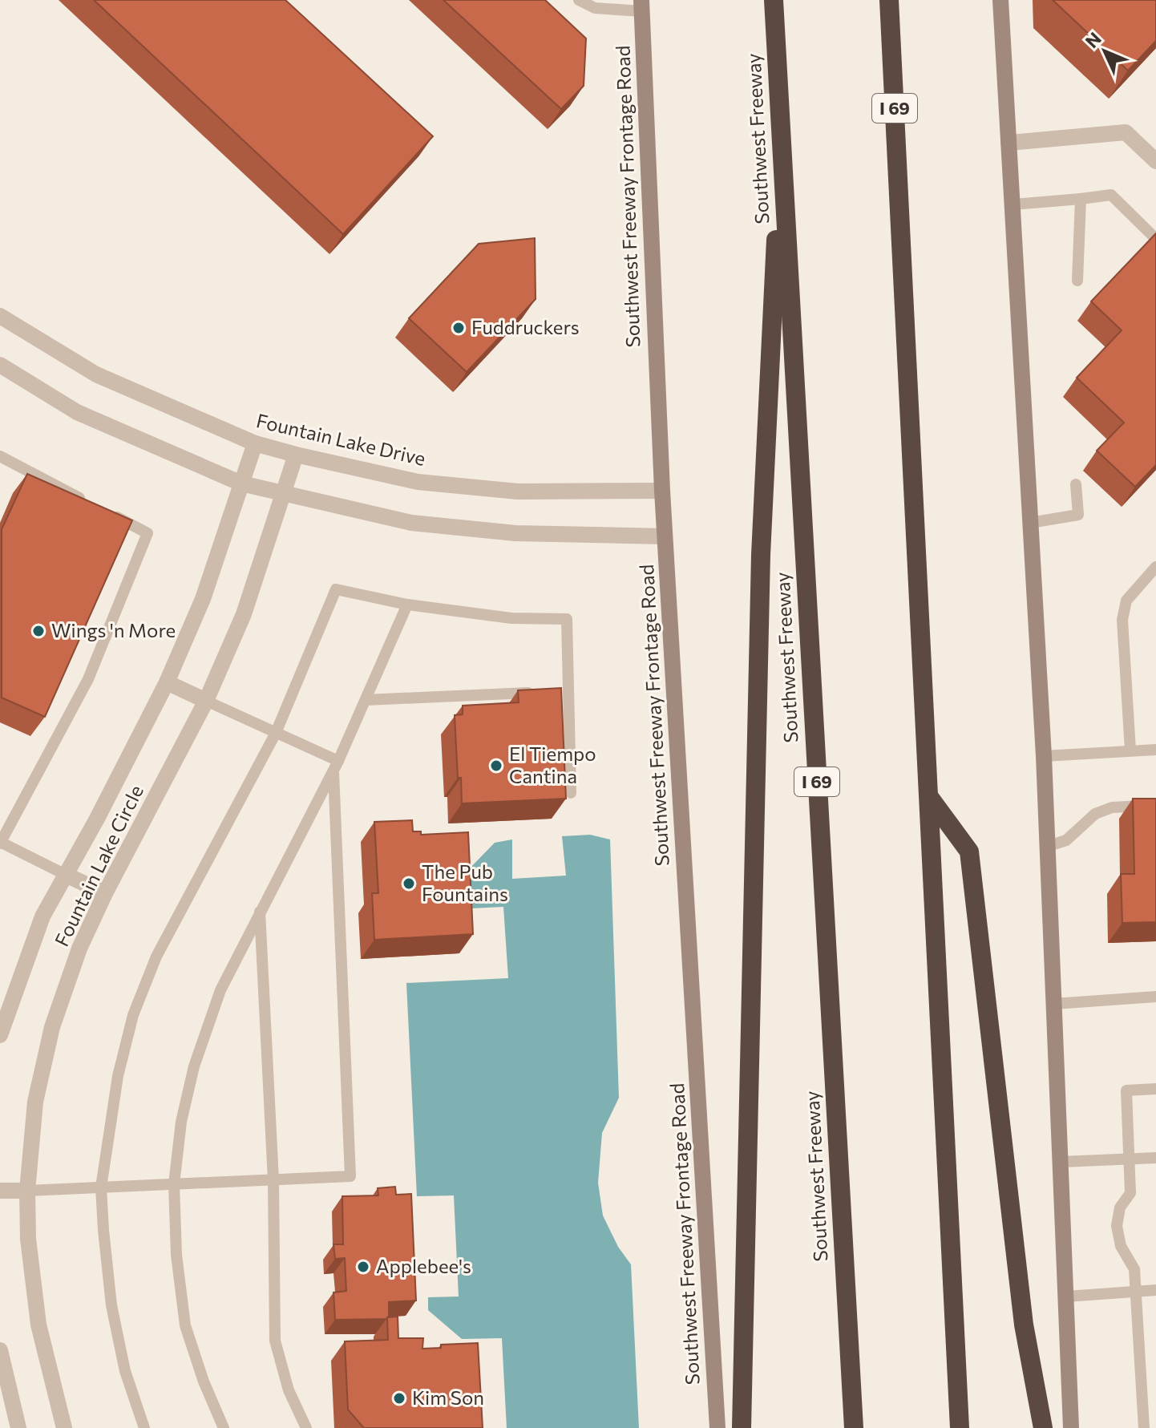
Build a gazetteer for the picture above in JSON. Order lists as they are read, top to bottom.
{
  "streets": {
    "highway": ["I 69", "Southwest Freeway"],
    "main road": ["Southwest Freeway Frontage Road"],
    "street": ["Fountain Lake Drive", "Fountain Lake Circle"]
  },
  "crossings": [
    ["Southwest Freeway Frontage Road", "Fountain Lake Drive"],
    ["Fountain Lake Drive", "Fountain Lake Circle"]
  ],
  "places": [
    "Fuddruckers",
    "Wings 'n More",
    "El Tiempo Cantina",
    "The Pub Fountains",
    "Applebee's",
    "Kim Son"
  ],
  "north": "top left"
}
